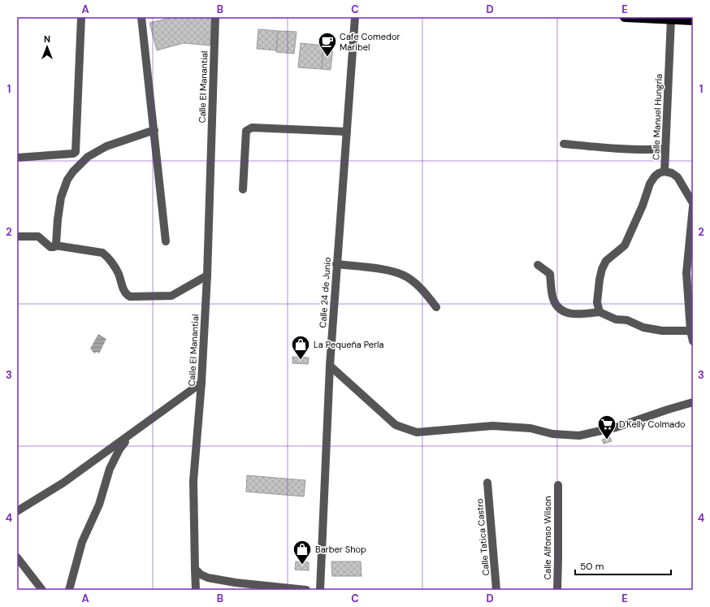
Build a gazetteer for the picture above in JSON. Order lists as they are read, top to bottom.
{
  "streets": {
    "street": [
      "Calle El Manantial",
      "Calle Manuel Hungría",
      "Calle 24 de Junio",
      "Calle Tatica Castro",
      "Calle Alfonso Wilson"
    ]
  },
  "places": {
    "cafe": ["Cafe Comedor Maribel"],
    "shop": ["La Pequeña Perla", "Barber Shop"],
    "supermarket": ["D'Kelly Colmado"]
  },
  "scale_bar": "50 m",
  "north": "top",
  "grid": {
    "columns": [
      "A",
      "B",
      "C",
      "D",
      "E"
    ],
    "rows": [
      "1",
      "2",
      "3",
      "4"
    ]
  }
}
